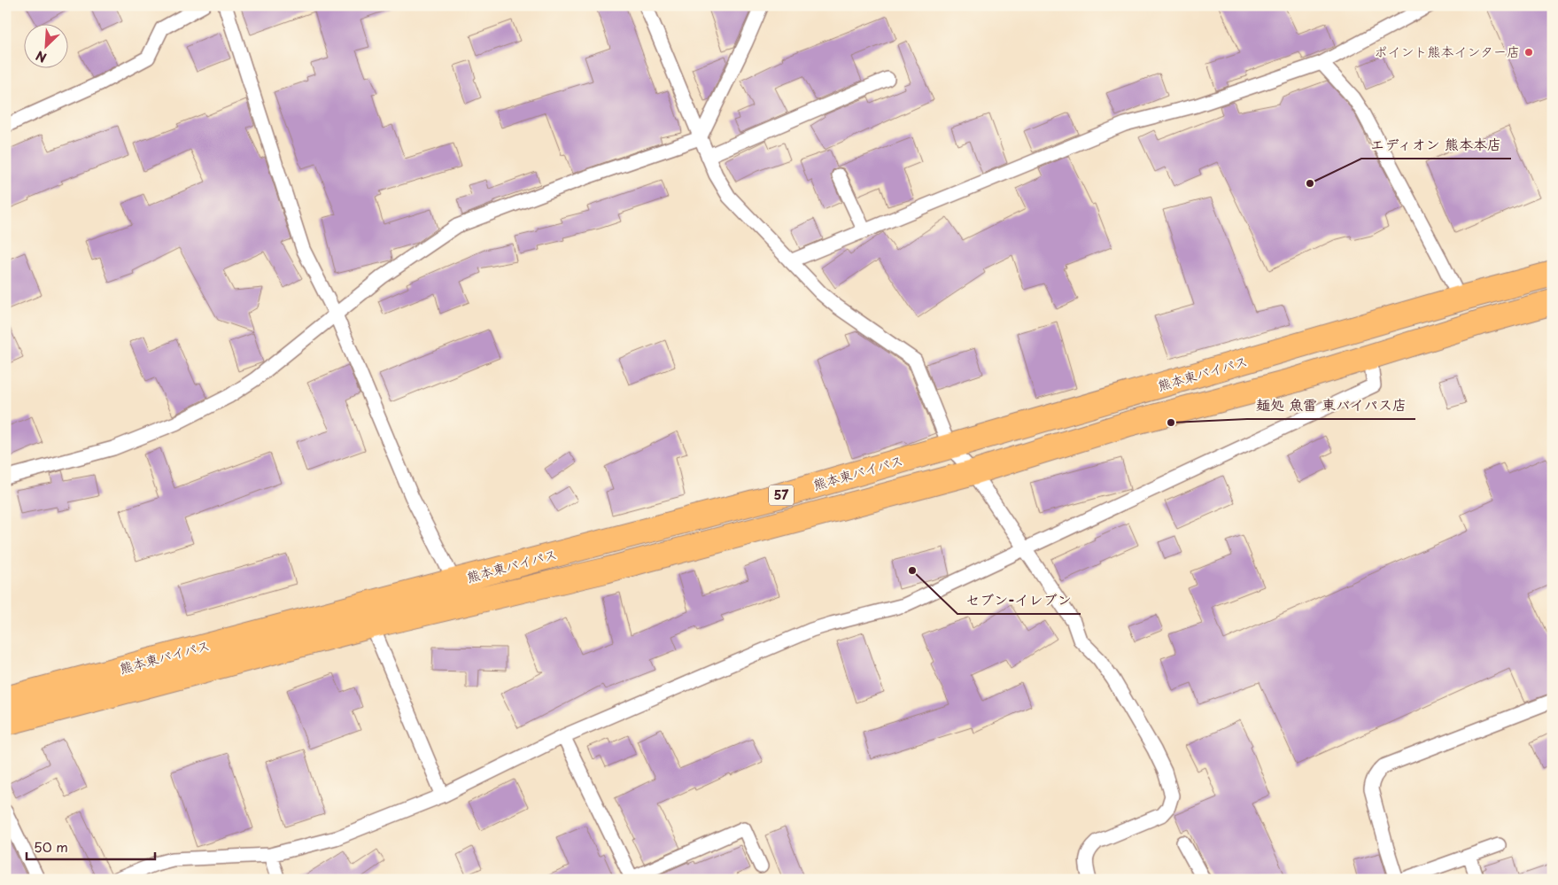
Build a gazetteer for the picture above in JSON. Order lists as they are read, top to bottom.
{
  "streets": {
    "highway": ["熊本東バイパス", "57"]
  },
  "places": [
    "ポイント熊本インター店",
    "エディオン 熊本本店",
    "麺処 魚雷 東バイパス店",
    "セブン-イレブン"
  ],
  "scale_bar": "50 m",
  "north": "bottom left"
}
